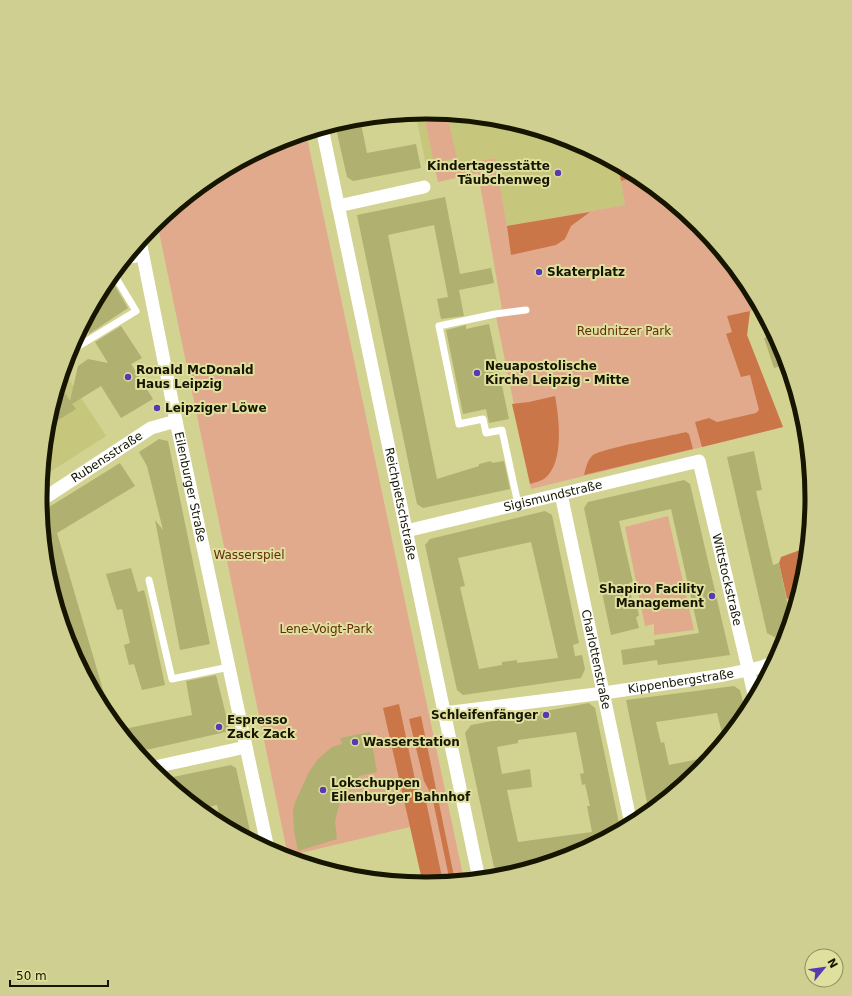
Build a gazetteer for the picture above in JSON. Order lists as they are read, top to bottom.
{
  "streets": {
    "street": [
      "Rubensstraße",
      "Eilenburger Straße",
      "Sigismundstraße",
      "Reichpietschstraße",
      "Wittstockstraße",
      "Charlottenstraße",
      "Kippenbergstraße"
    ]
  },
  "crossings": [
    ["Rubensstraße", "Eilenburger Straße"],
    ["Sigismundstraße", "Reichpietschstraße"],
    ["Sigismundstraße", "Wittstockstraße"],
    ["Sigismundstraße", "Charlottenstraße"],
    ["Reichpietschstraße", "Kippenbergstraße"],
    ["Wittstockstraße", "Kippenbergstraße"],
    ["Charlottenstraße", "Kippenbergstraße"]
  ],
  "parks": ["Reudnitzer Park", "Wasserspiel", "Lene-Voigt-Park"],
  "places": [
    "Kindertagesstätte Täubchenweg",
    "Skaterplatz",
    "Neuapostolische Kirche Leipzig - Mitte",
    "Ronald McDonald Haus Leipzig",
    "Leipziger Löwe",
    "Shapiro Facility Management",
    "Schleifenfänger",
    "Espresso Zack Zack",
    "Wasserstation",
    "Lokschuppen Eilenburger Bahnhof"
  ],
  "scale_bar": "50 m",
  "north": "top right"
}
